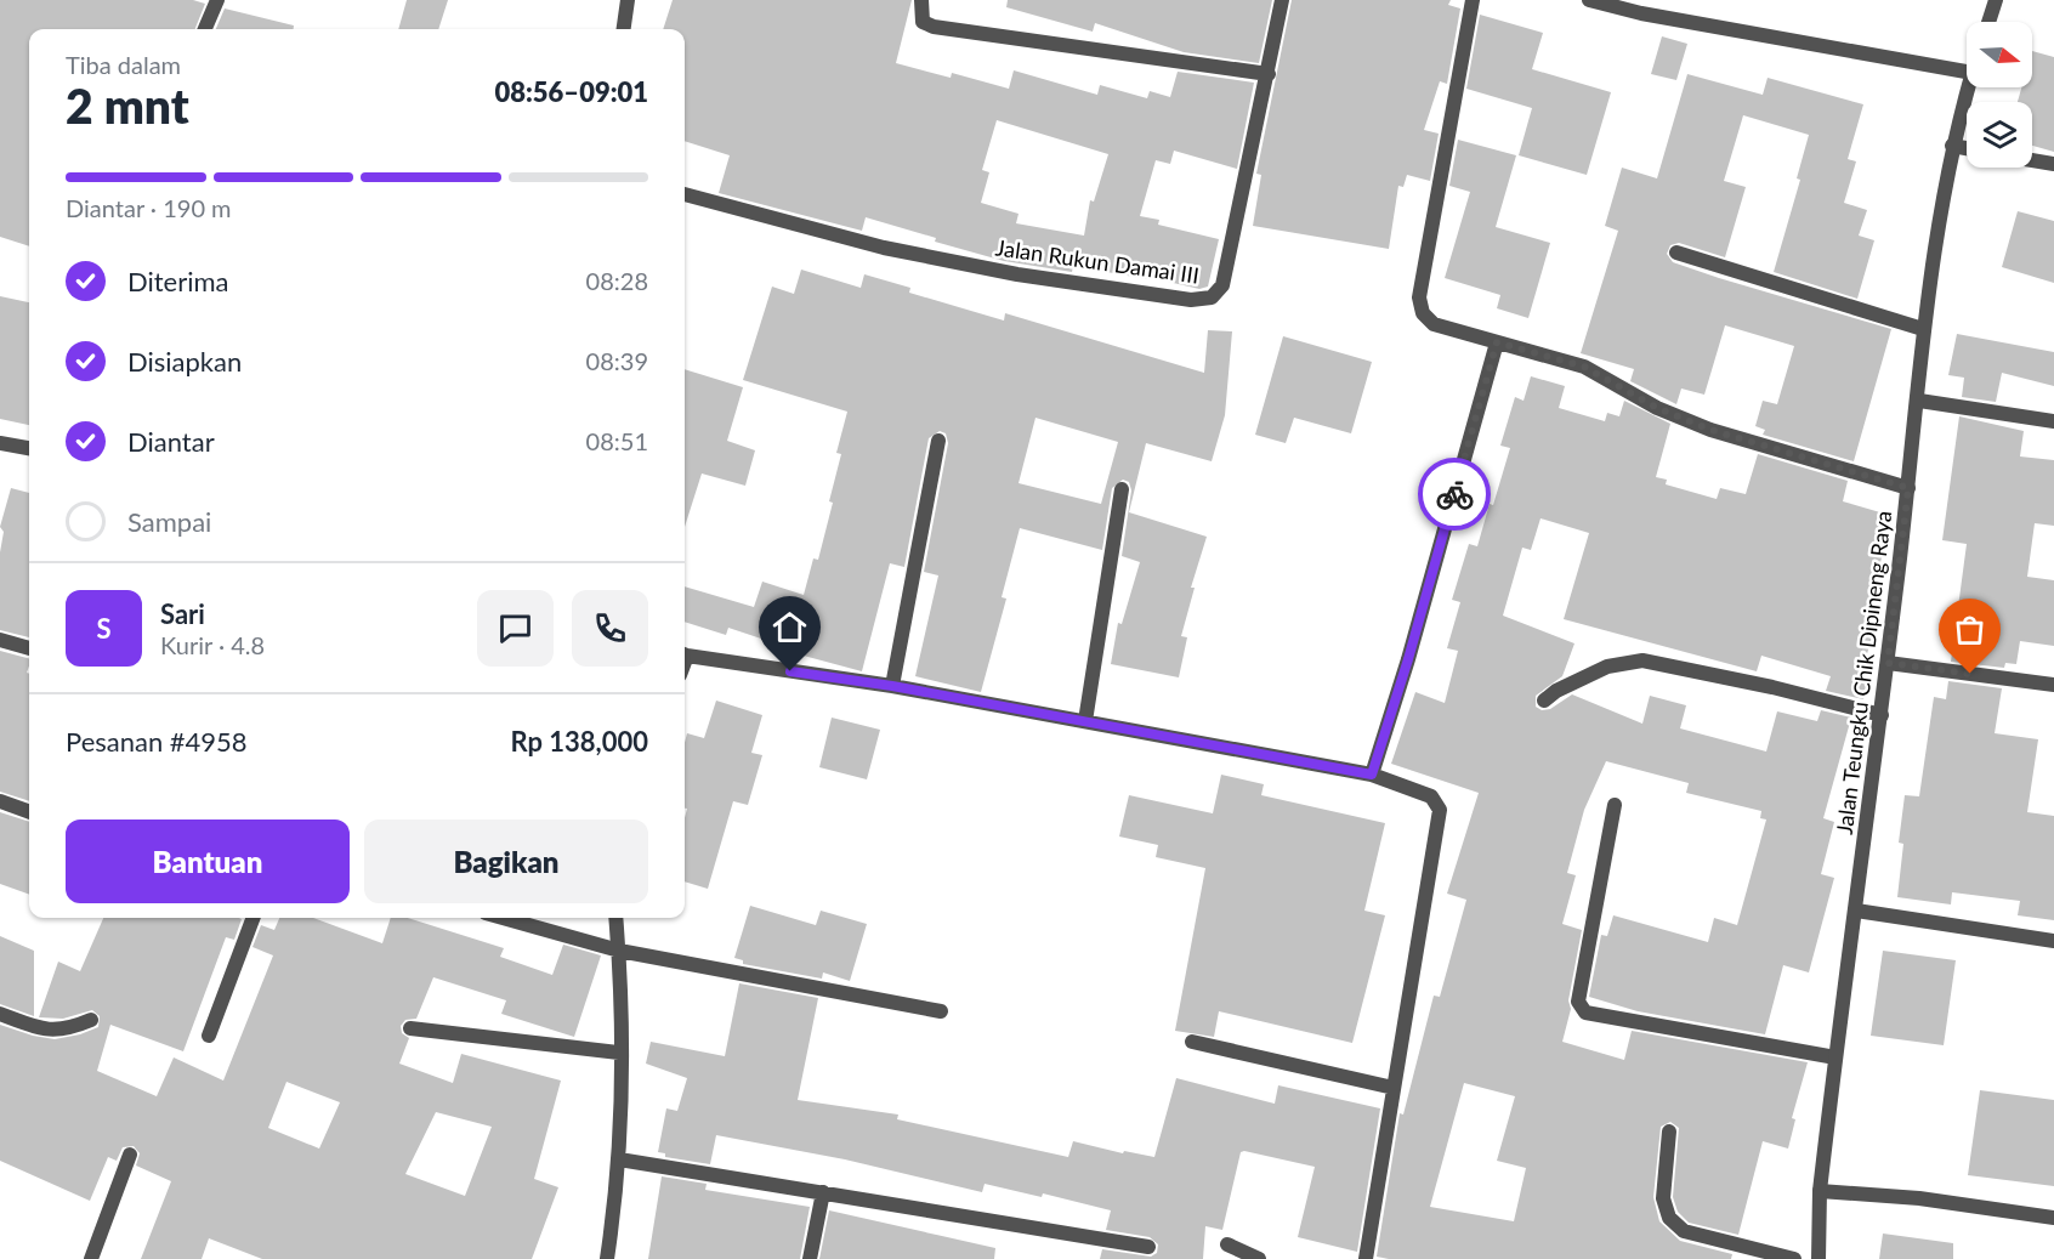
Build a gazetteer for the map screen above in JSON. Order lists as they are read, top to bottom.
{
  "streets": {
    "street": ["Jalan Rukun Damai III", "Jalan Teungku Chik Dipineng Raya"]
  },
  "north": "right",
  "page": {
    "heading": ["2 mnt", "Tiba dalam", "08:56–09:01"],
    "panel": [
      "Sari",
      "Kurir · 4.8",
      "Pesanan #4958",
      "Rp 138,000"
    ],
    "bar": "Diantar · 190 m",
    "list": [
      ["Diterima", "08:28"],
      ["Disiapkan", "08:39"],
      ["Diantar", "08:51"],
      "Sampai"
    ],
    "round": "S",
    "buttons": ["Bantuan", "Bagikan"]
  }
}
